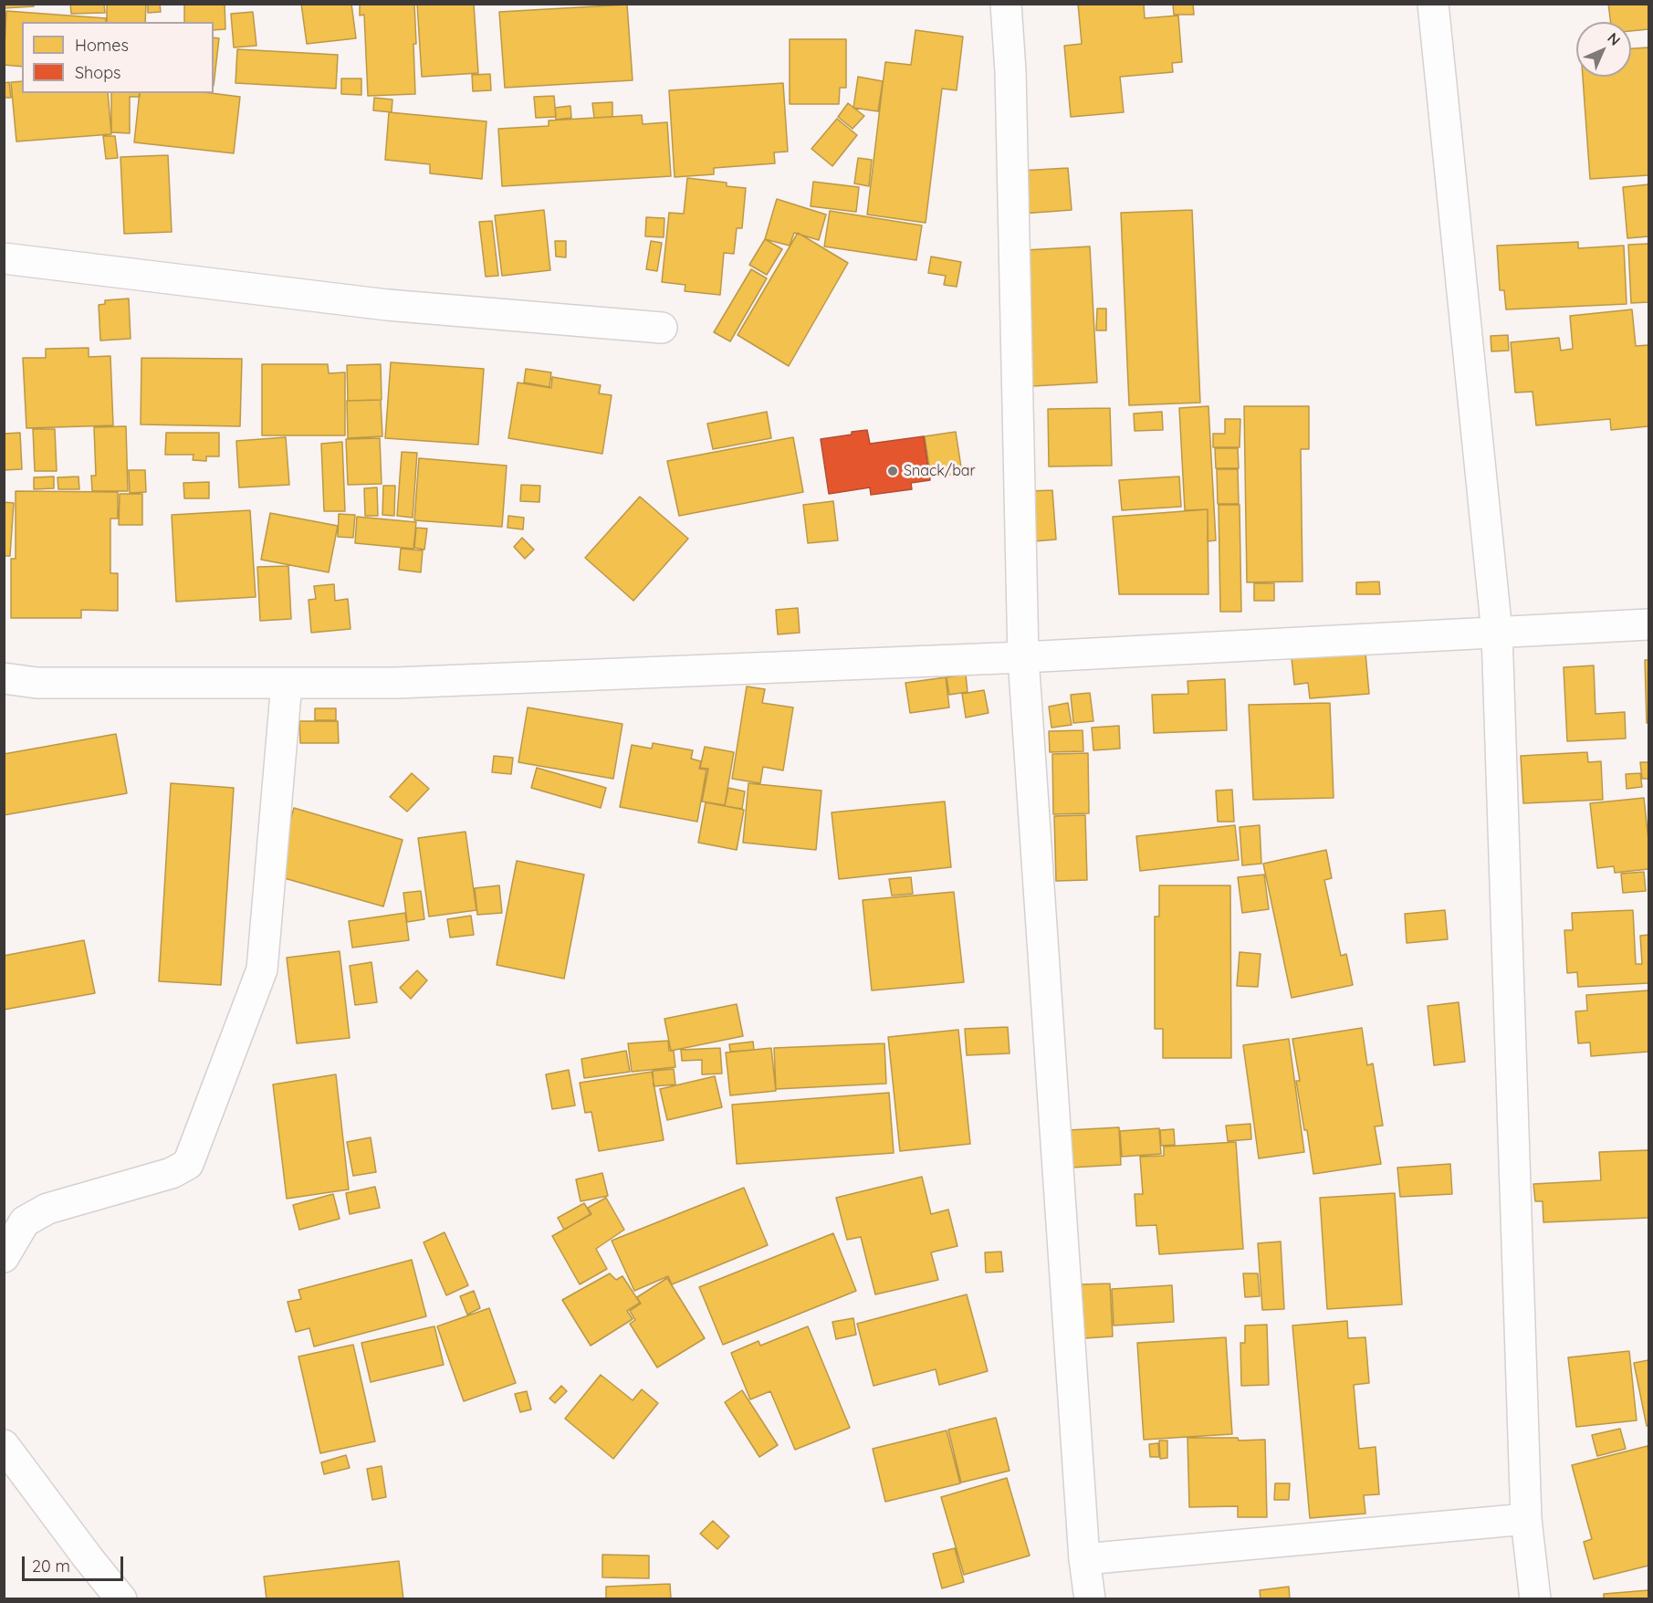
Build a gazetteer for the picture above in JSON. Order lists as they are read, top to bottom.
{
  "places": ["Snack/bar"],
  "legend": ["Homes", "Shops"],
  "scale_bar": "20 m",
  "north": "top right"
}
